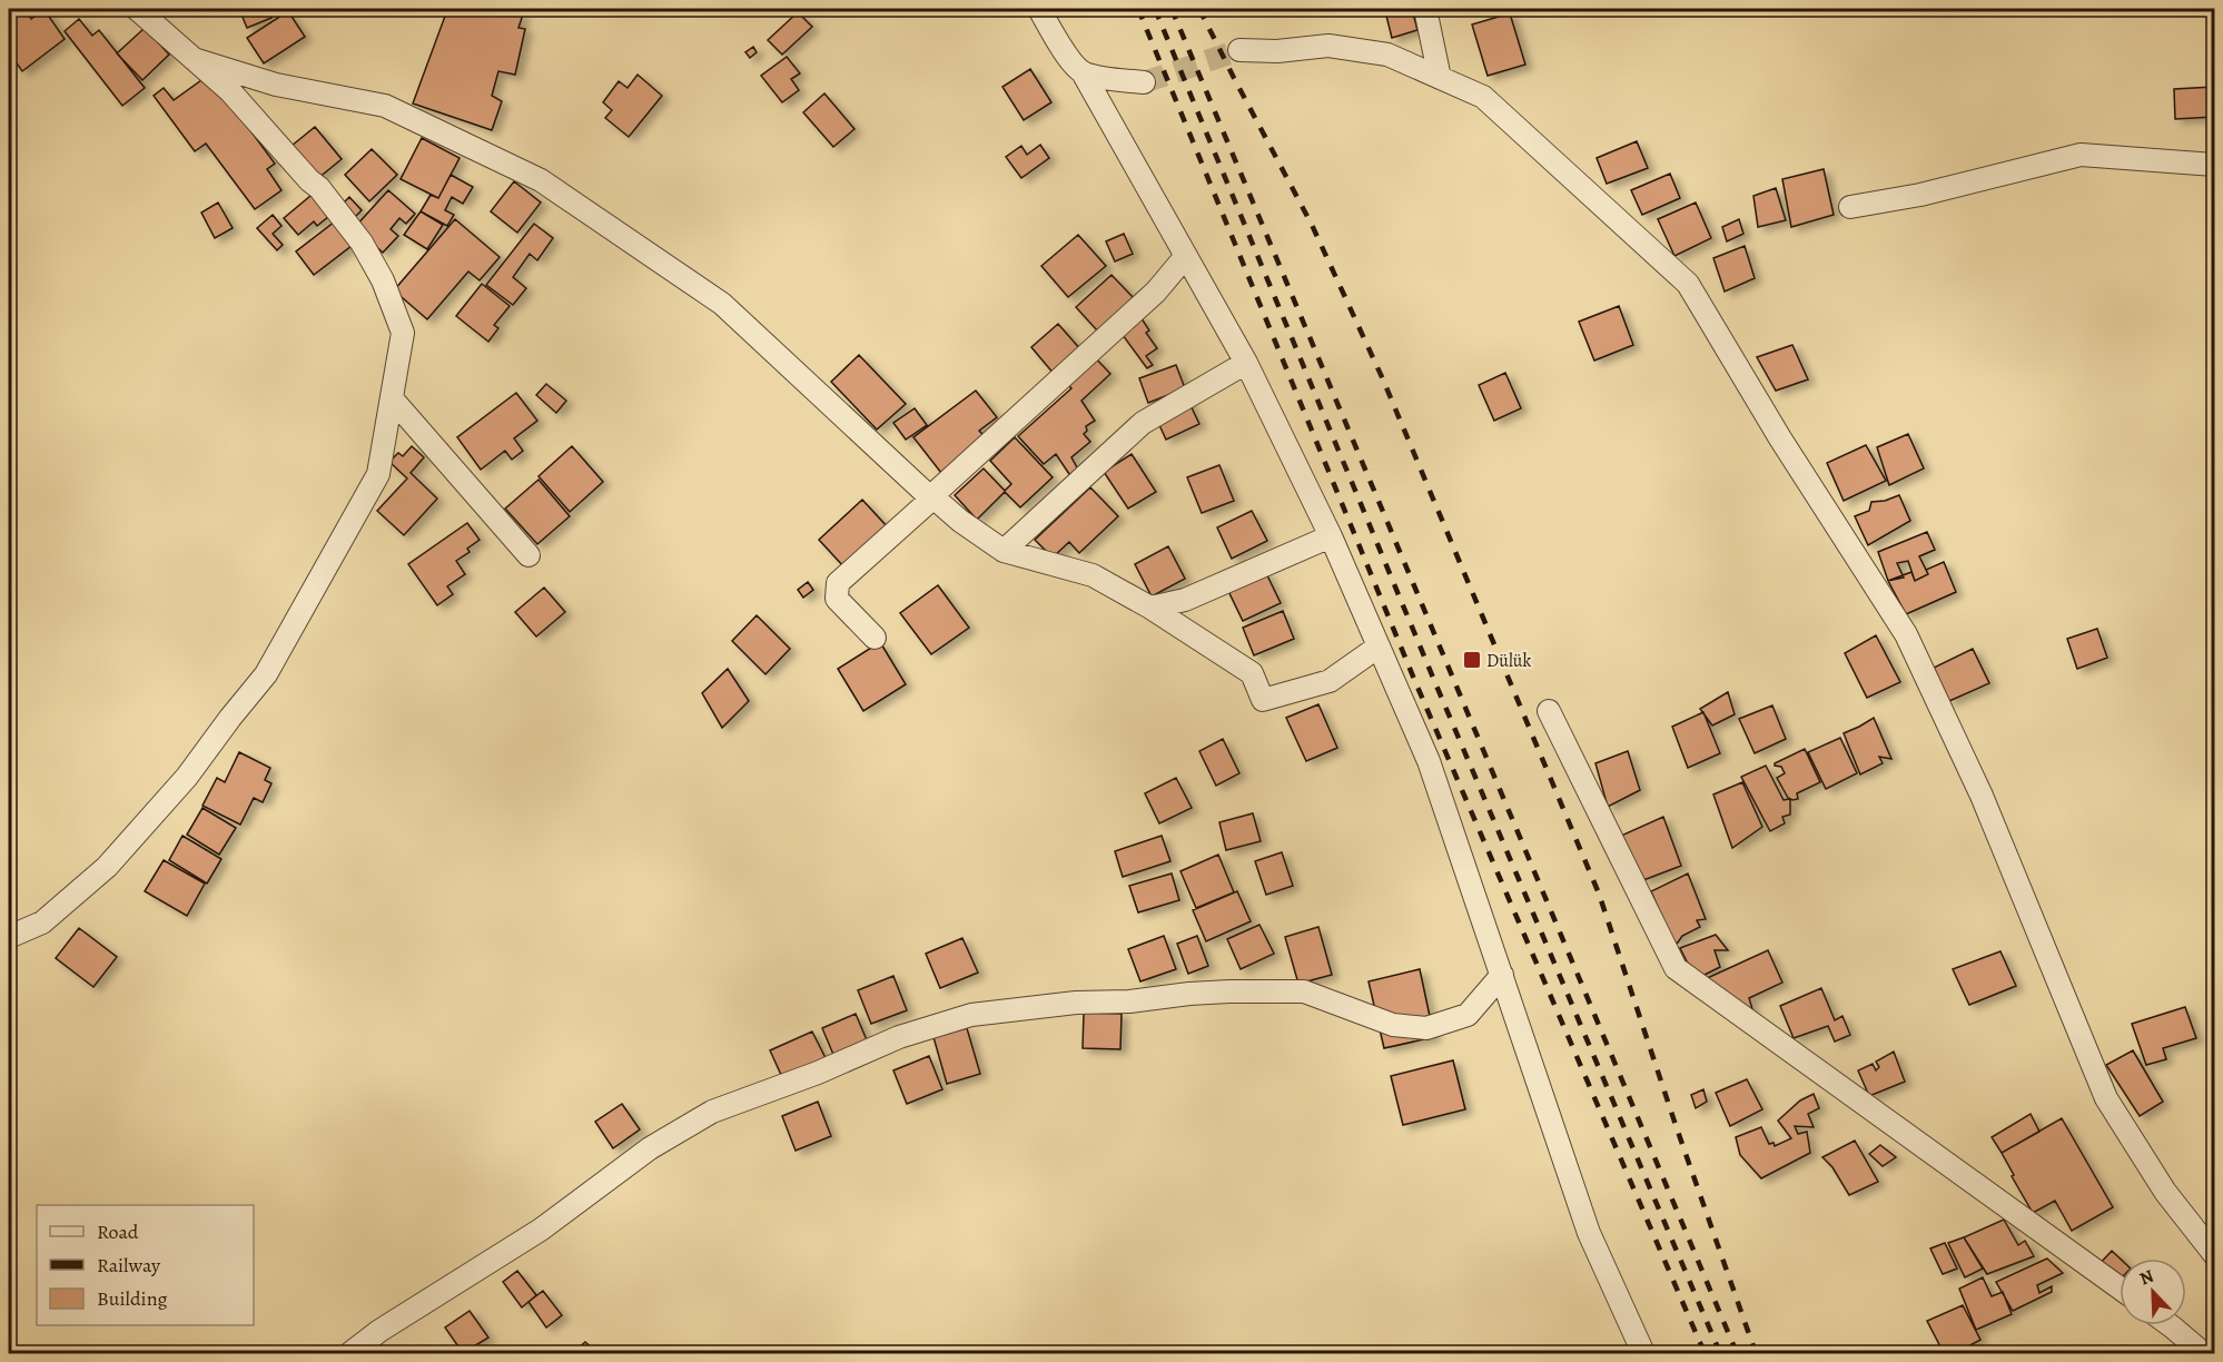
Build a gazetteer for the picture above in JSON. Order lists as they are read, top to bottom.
{
  "places": {
    "transit": ["Dülük"]
  },
  "legend": ["Road", "Railway", "Building"],
  "north": "top left"
}
